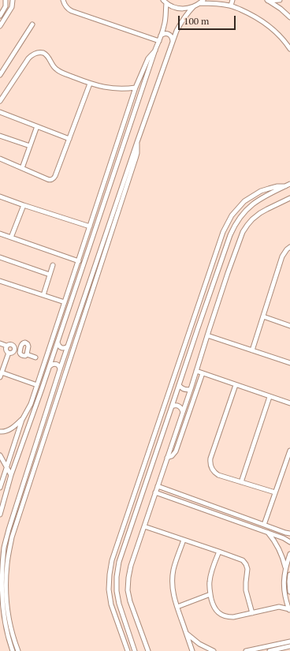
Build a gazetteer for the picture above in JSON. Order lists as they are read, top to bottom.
{
  "scale_bar": "100 m"
}
